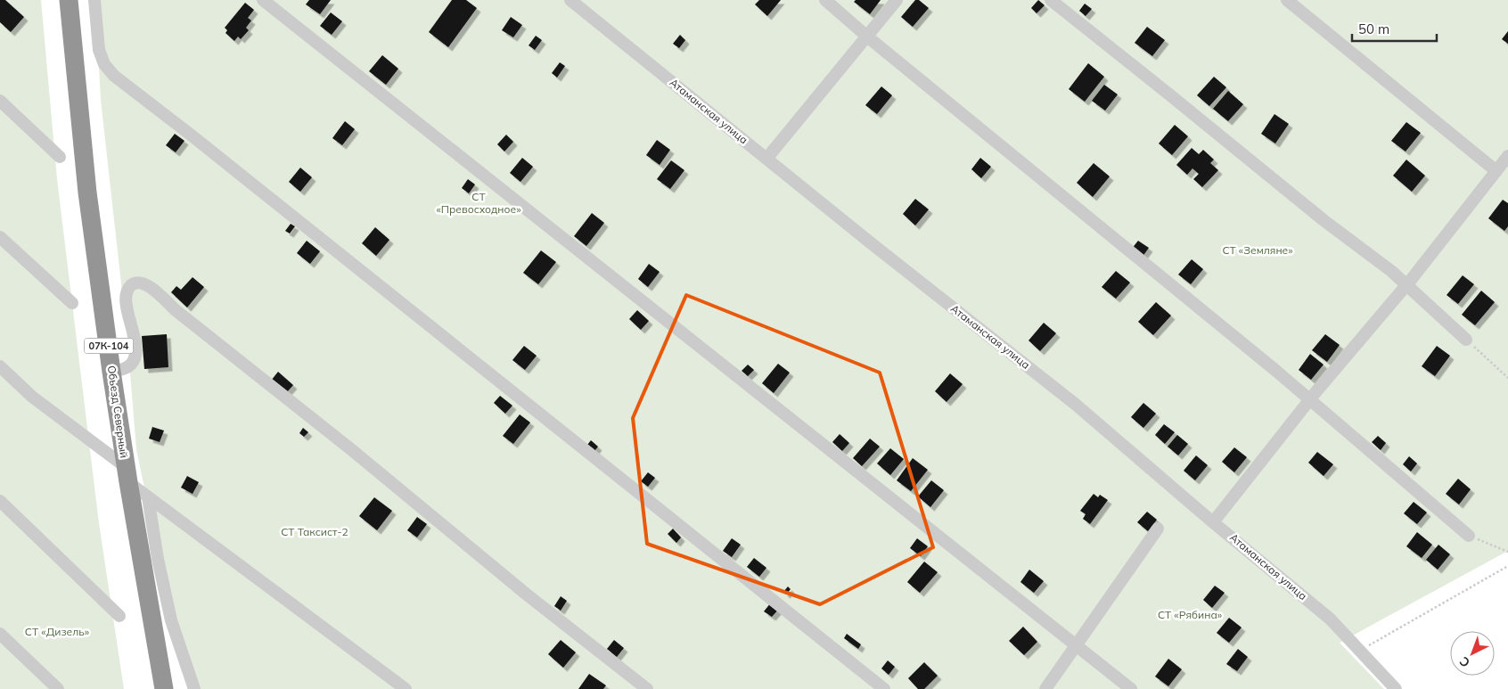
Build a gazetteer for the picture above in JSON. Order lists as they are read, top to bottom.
{
  "streets": {
    "highway": ["07К-104", "Обьезд Северный"],
    "street": ["Атаманская улица"]
  },
  "parks": [
    "СТ «Превосходное»",
    "СТ «Земляне»",
    "СТ Таксист-2",
    "СТ «Рябина»",
    "СТ «Дизель»"
  ],
  "scale_bar": "50 m",
  "north": "bottom left"
}
